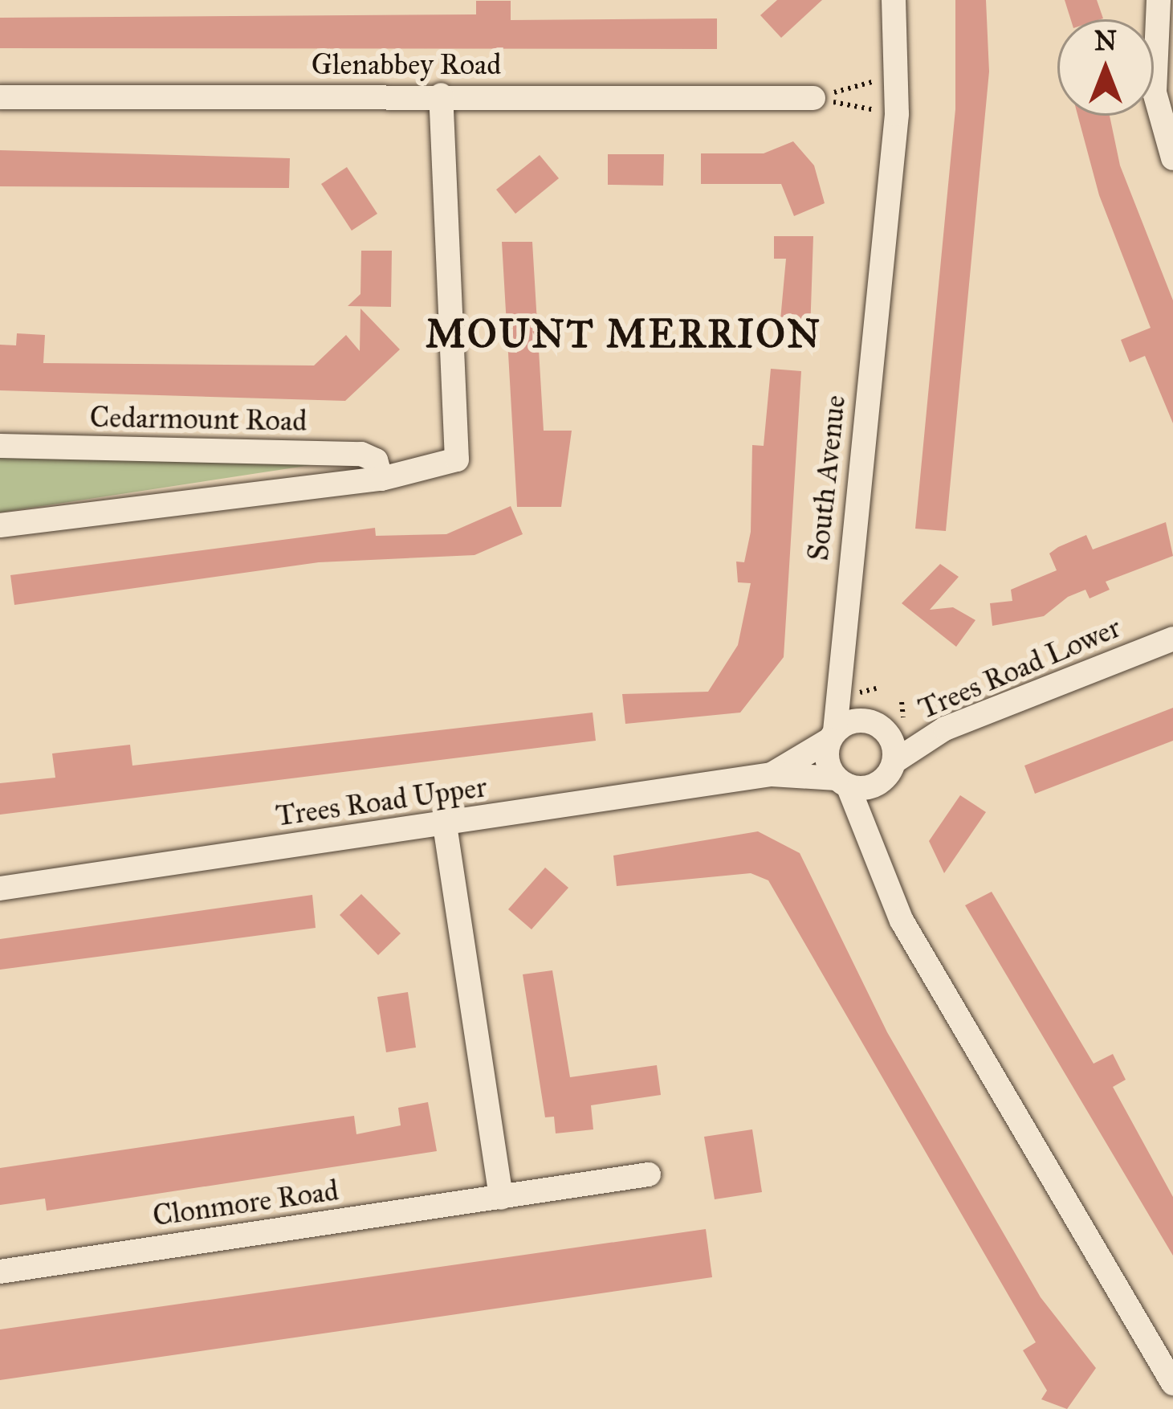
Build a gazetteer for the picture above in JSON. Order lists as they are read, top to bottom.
{
  "streets": {
    "street": [
      "Glenabbey Road",
      "Cedarmount Road",
      "South Avenue",
      "Trees Road Lower",
      "Trees Road Upper",
      "Clonmore Road"
    ]
  },
  "districts": ["MOUNT MERRION"],
  "north": "top"
}
